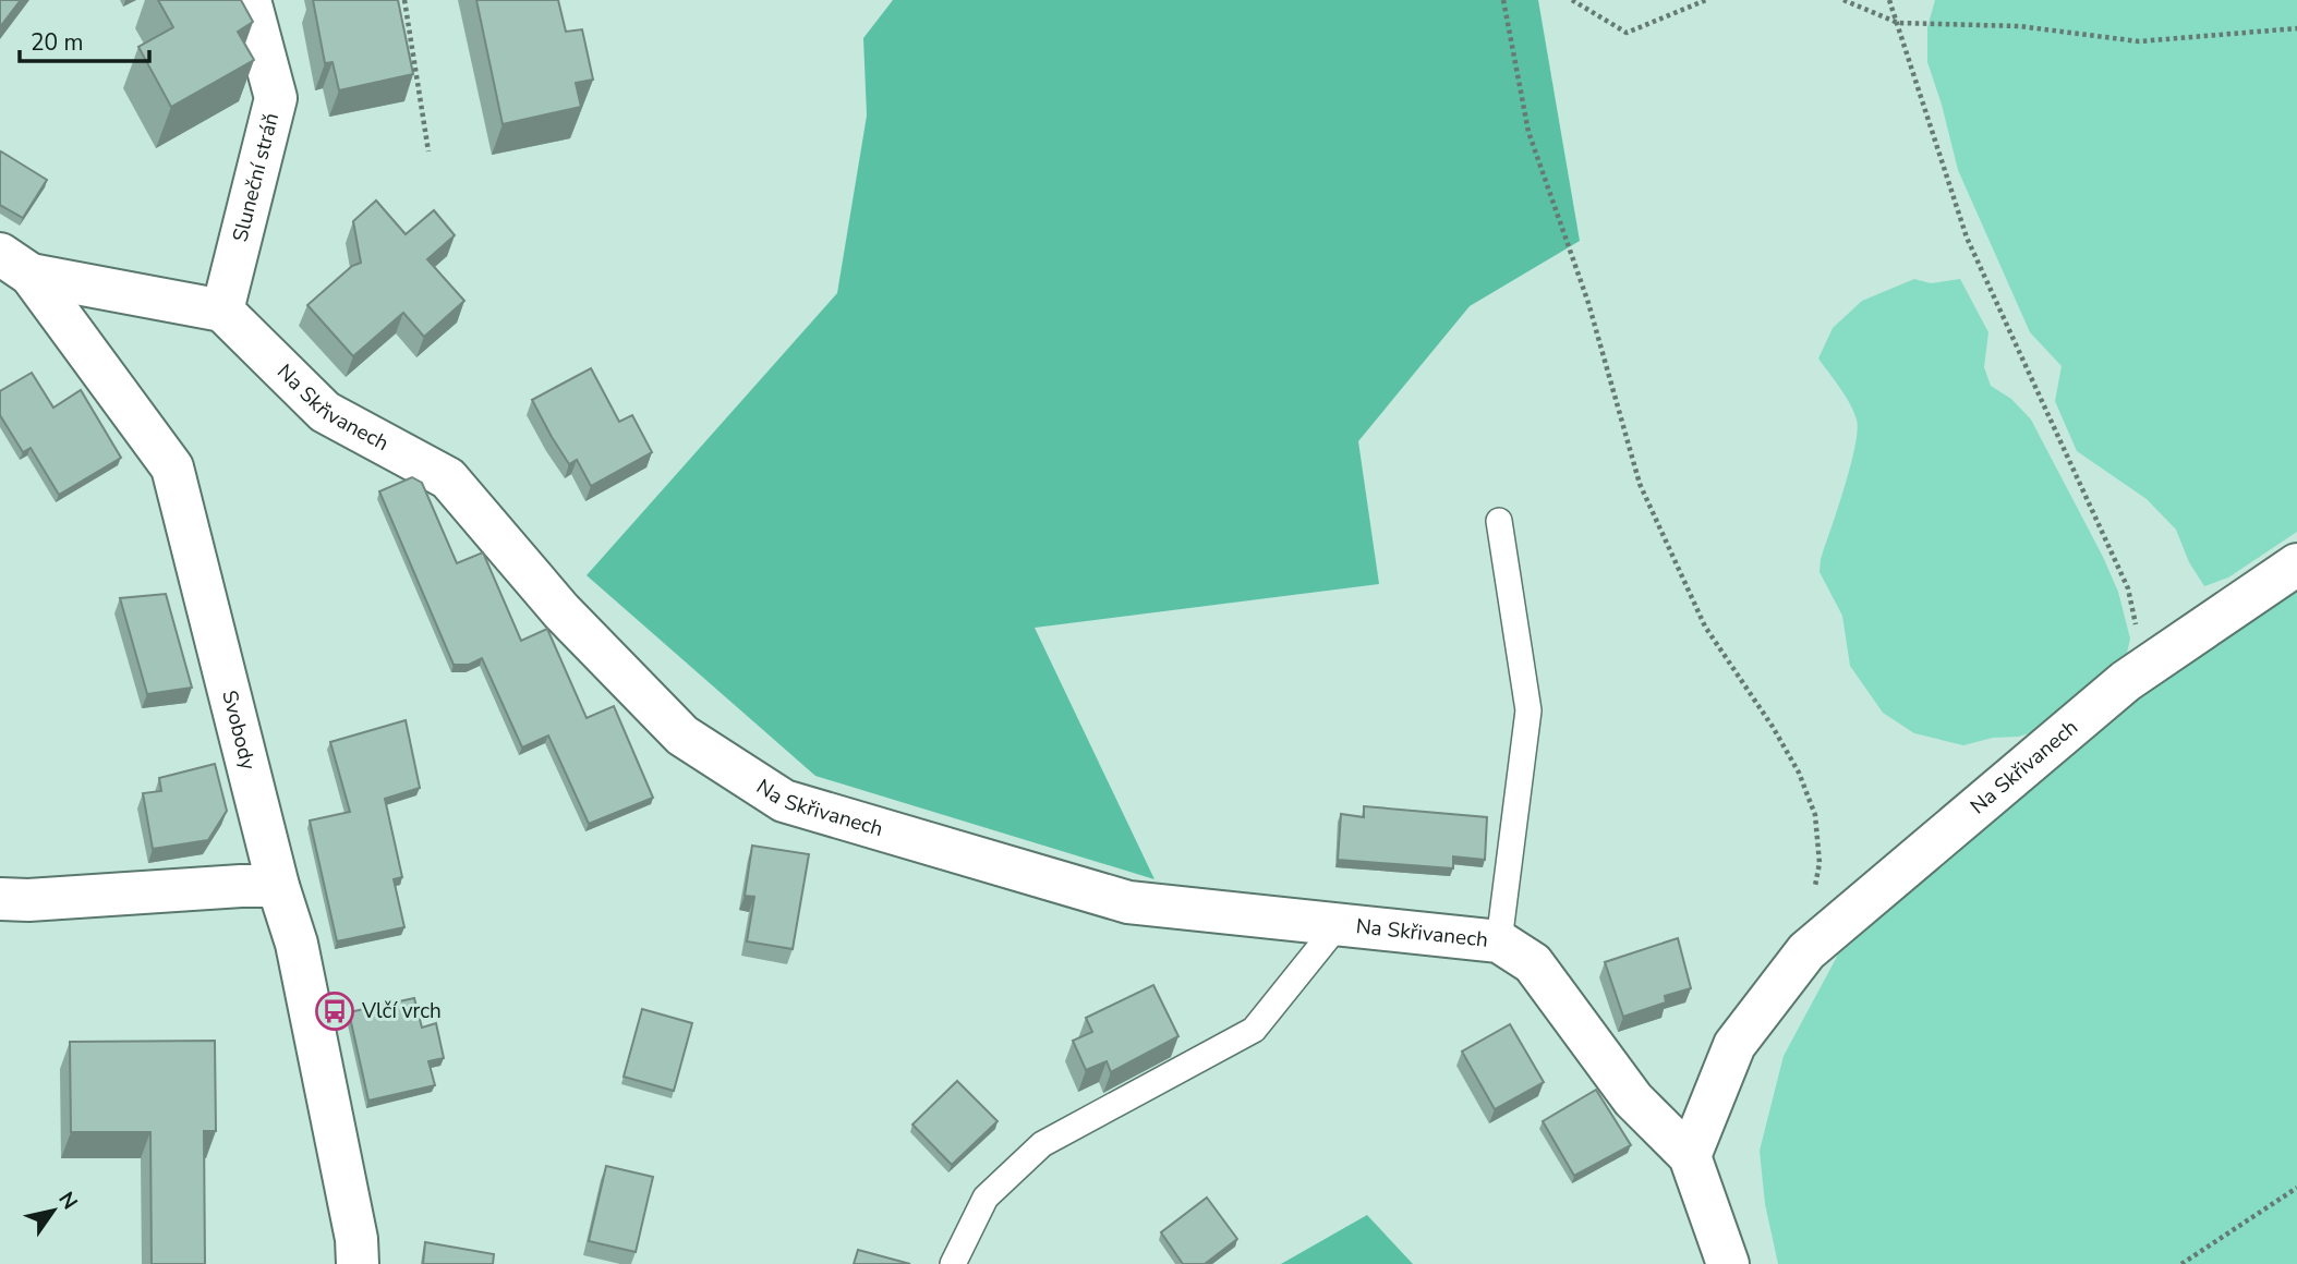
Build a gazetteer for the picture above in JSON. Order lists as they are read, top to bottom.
{
  "streets": {
    "street": ["Sluneční stráň", "Na Skřivanech", "Svobody"]
  },
  "crossings": [
    ["Sluneční stráň", "Na Skřivanech"]
  ],
  "places": {
    "bus stop": ["Vlčí vrch"]
  },
  "scale_bar": "20 m",
  "north": "top right"
}
